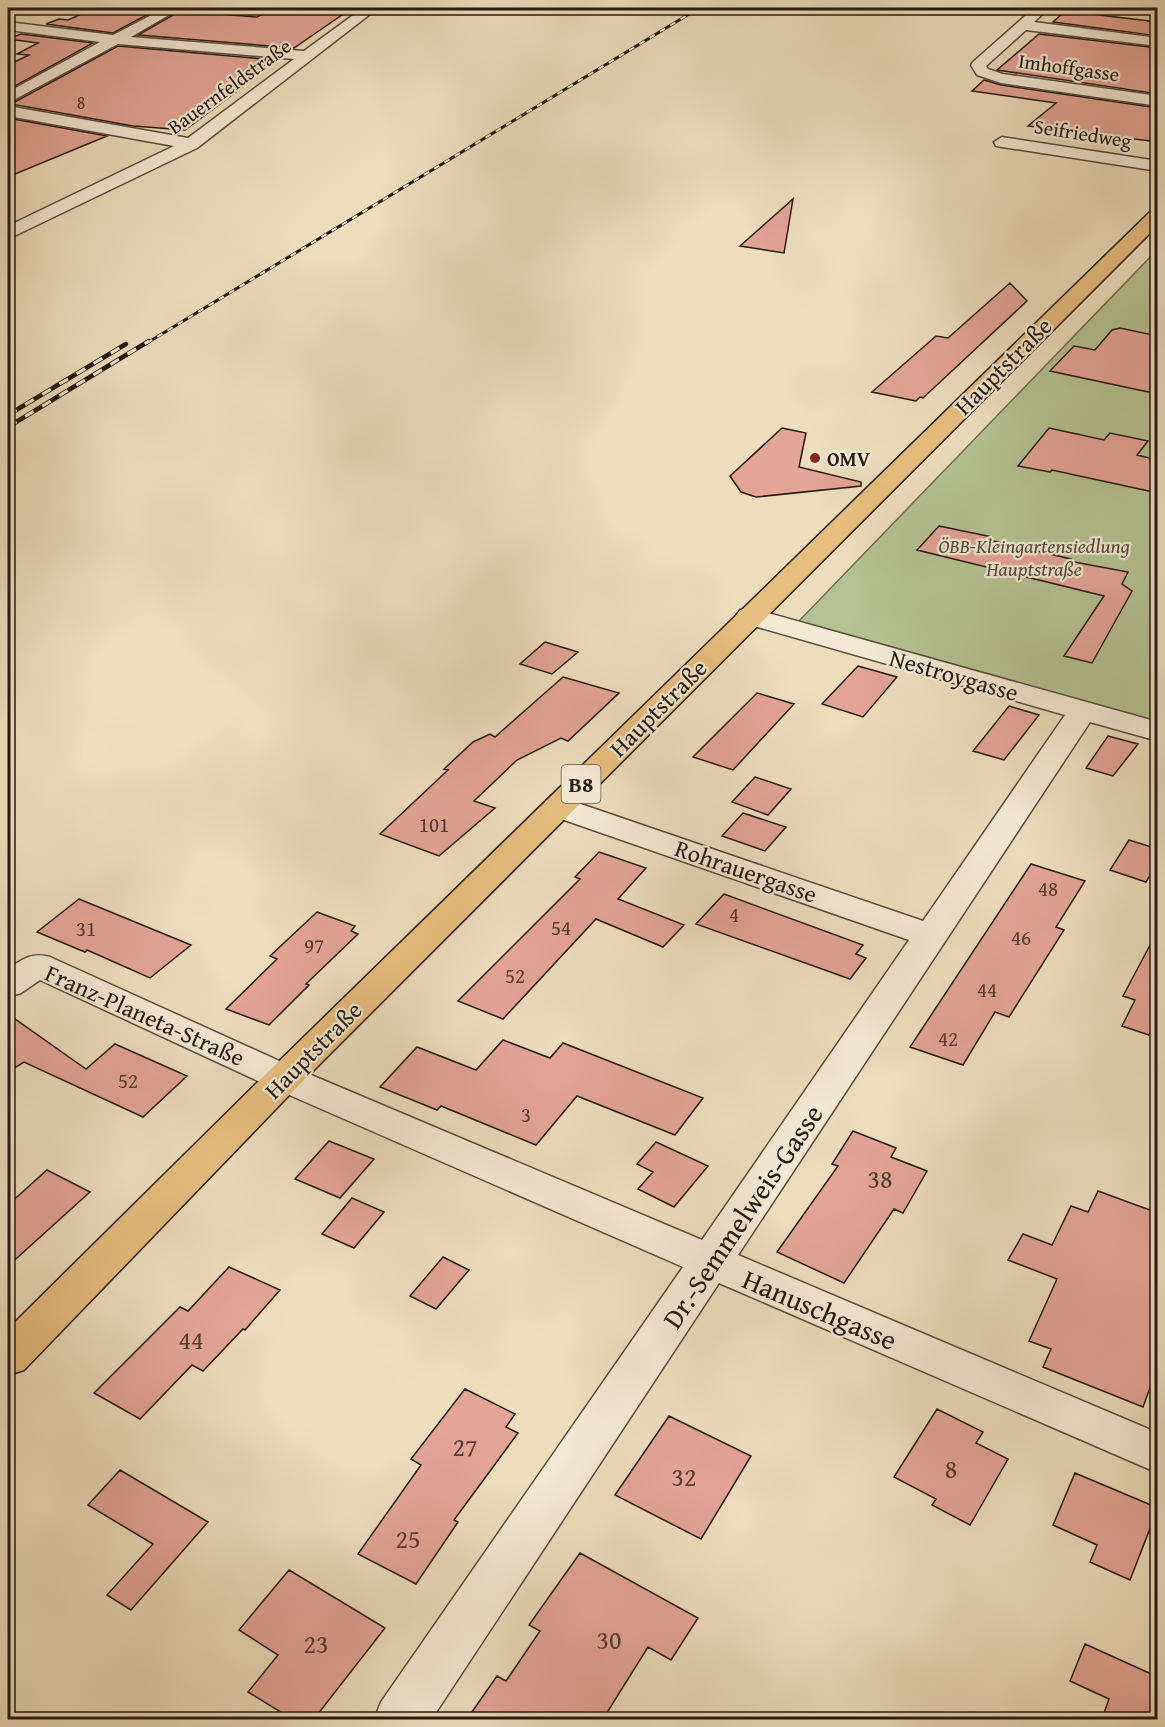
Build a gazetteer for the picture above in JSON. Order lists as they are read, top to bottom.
{
  "streets": {
    "main road": ["Hauptstraße", "B8"],
    "street": [
      "Imhoffgasse",
      "Bauernfeldstraße",
      "Seifriedweg",
      "Nestroygasse",
      "Rohrauergasse",
      "Franz-Planeta-Straße",
      "Dr.-Semmelweis-Gasse",
      "Hanuschgasse"
    ]
  },
  "crossings": [
    ["Hauptstraße", "Nestroygasse"],
    ["Hauptstraße", "Rohrauergasse"],
    ["Hauptstraße", "Franz-Planeta-Straße"],
    ["Hauptstraße", "Hanuschgasse"],
    ["Nestroygasse", "Dr.-Semmelweis-Gasse"],
    ["Rohrauergasse", "Dr.-Semmelweis-Gasse"],
    ["Franz-Planeta-Straße", "Hanuschgasse"],
    ["Dr.-Semmelweis-Gasse", "Hanuschgasse"]
  ],
  "parks": ["ÖBB-Kleingartensiedlung Hauptstraße"],
  "places": ["OMV"],
  "house_numbers": [
    "8",
    "101",
    "48",
    "4",
    "54",
    "31",
    "46",
    "97",
    "52",
    "44",
    "42",
    "52",
    "3",
    "38",
    "44",
    "27",
    "8",
    "32",
    "25",
    "30",
    "23"
  ]
}
